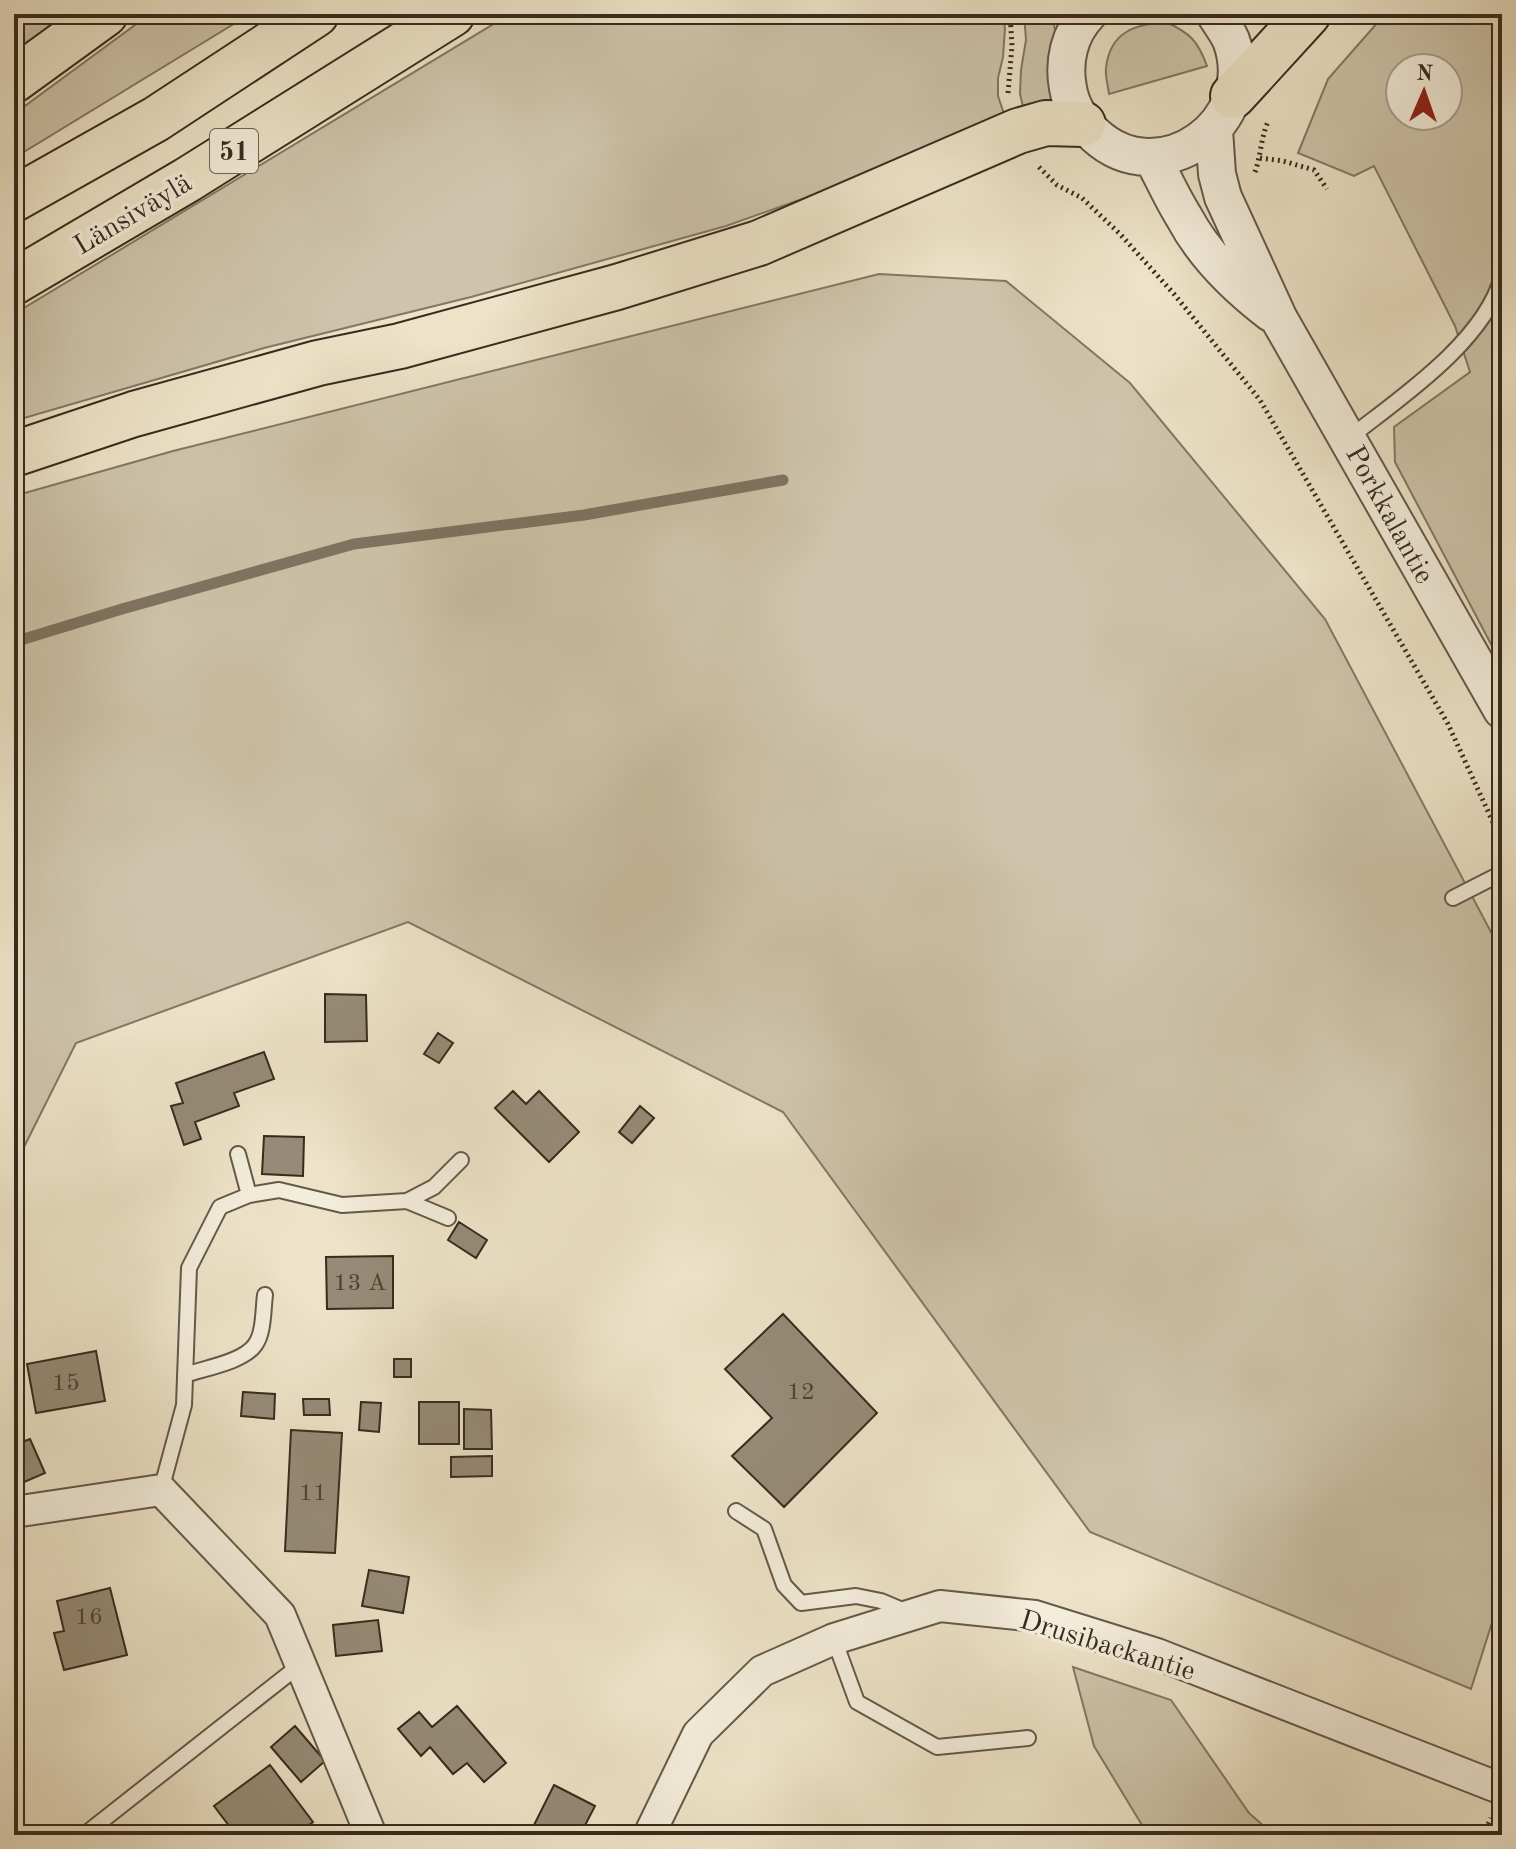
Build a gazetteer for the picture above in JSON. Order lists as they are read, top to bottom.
{
  "streets": {
    "highway": ["51", "Länsiväylä"],
    "street": ["Porkkalantie", "Drusibackantie"]
  },
  "house_numbers": [
    "13 A",
    "15",
    "12",
    "11",
    "16"
  ],
  "north": "top"
}
